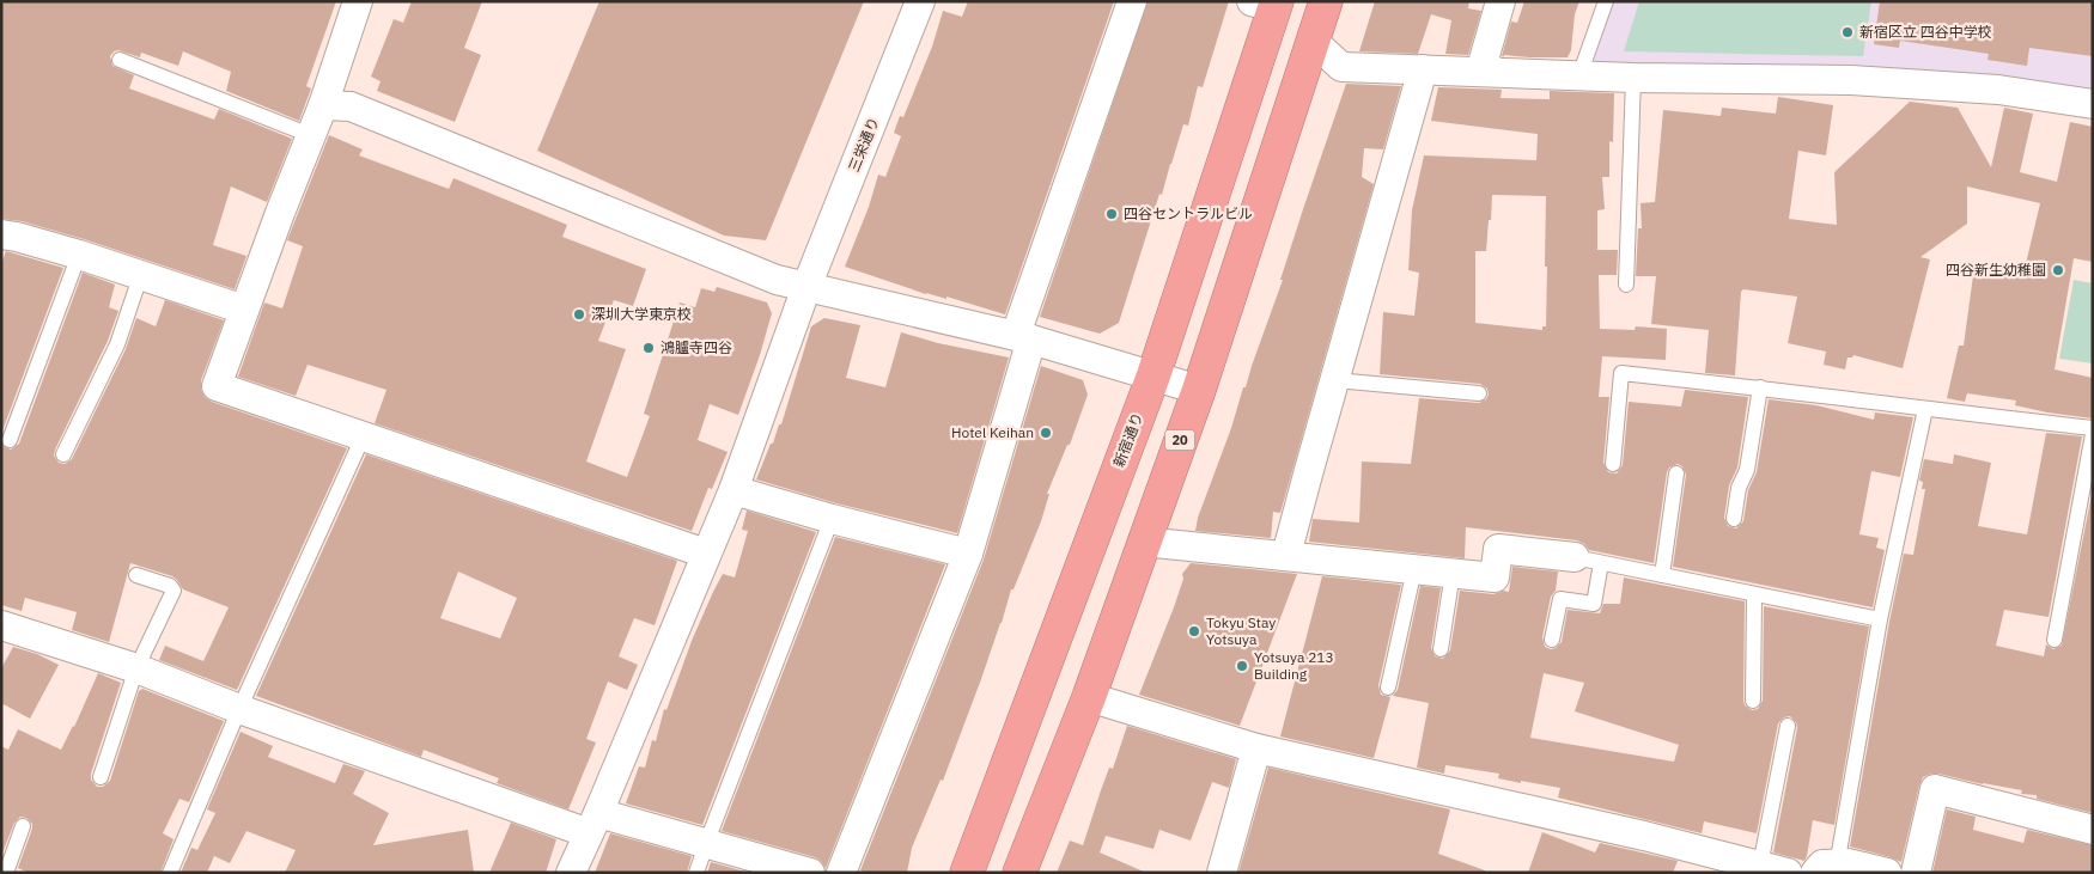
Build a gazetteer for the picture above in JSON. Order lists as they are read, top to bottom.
{
  "streets": {
    "highway": ["新宿通り", "20"],
    "street": ["三栄通り"]
  },
  "places": [
    "新宿区立 四谷中学校",
    "四谷セントラルビル",
    "四谷新生幼稚園",
    "深圳大学東京校",
    "鴻臚寺四谷",
    "Hotel Keihan",
    "Tokyu Stay Yotsuya",
    "Yotsuya 213 Building"
  ]
}
